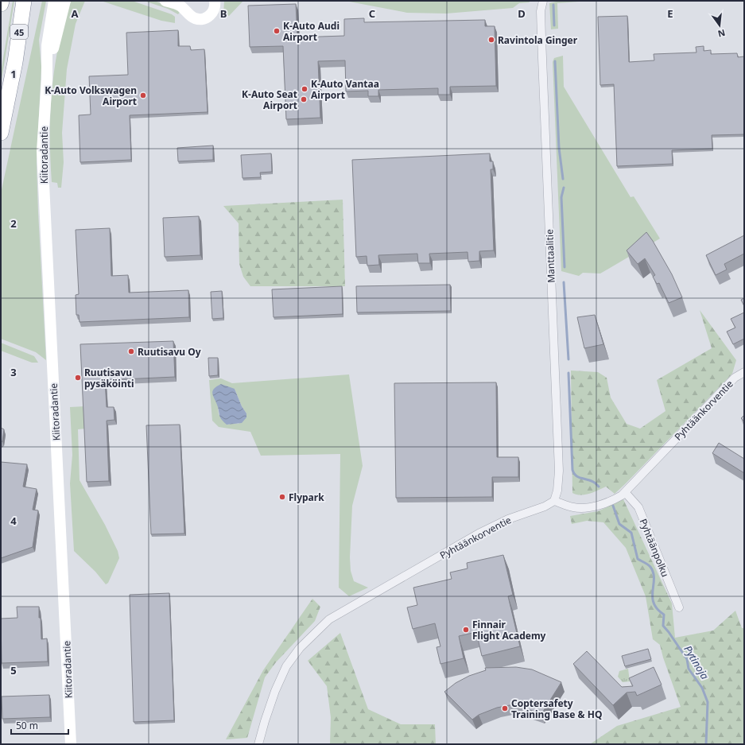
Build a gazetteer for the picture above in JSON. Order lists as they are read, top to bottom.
{
  "streets": {
    "highway": ["45"],
    "main road": ["Kiitoradantie"],
    "street": ["Manttaalitie", "Pyhtäänkorventie", "Pyhtäänpolku"]
  },
  "crossings": [
    ["Manttaalitie", "Pyhtäänkorventie"],
    ["Pyhtäänkorventie", "Pyhtäänpolku"]
  ],
  "water": ["Pytinoja"],
  "places": [
    "K-Auto Audi Airport",
    "Ravintola Ginger",
    "K-Auto Vantaa Airport",
    "K-Auto Volkswagen Airport",
    "K-Auto Seat Airport",
    "Ruutisavu Oy",
    "Ruutisavu pysäköinti",
    "Flypark",
    "Finnair Flight Academy",
    "Coptersafety Training Base & HQ"
  ],
  "scale_bar": "50 m",
  "north": "bottom",
  "grid": {
    "columns": [
      "A",
      "B",
      "C",
      "D",
      "E"
    ],
    "rows": [
      "1",
      "2",
      "3",
      "4",
      "5"
    ]
  }
}
